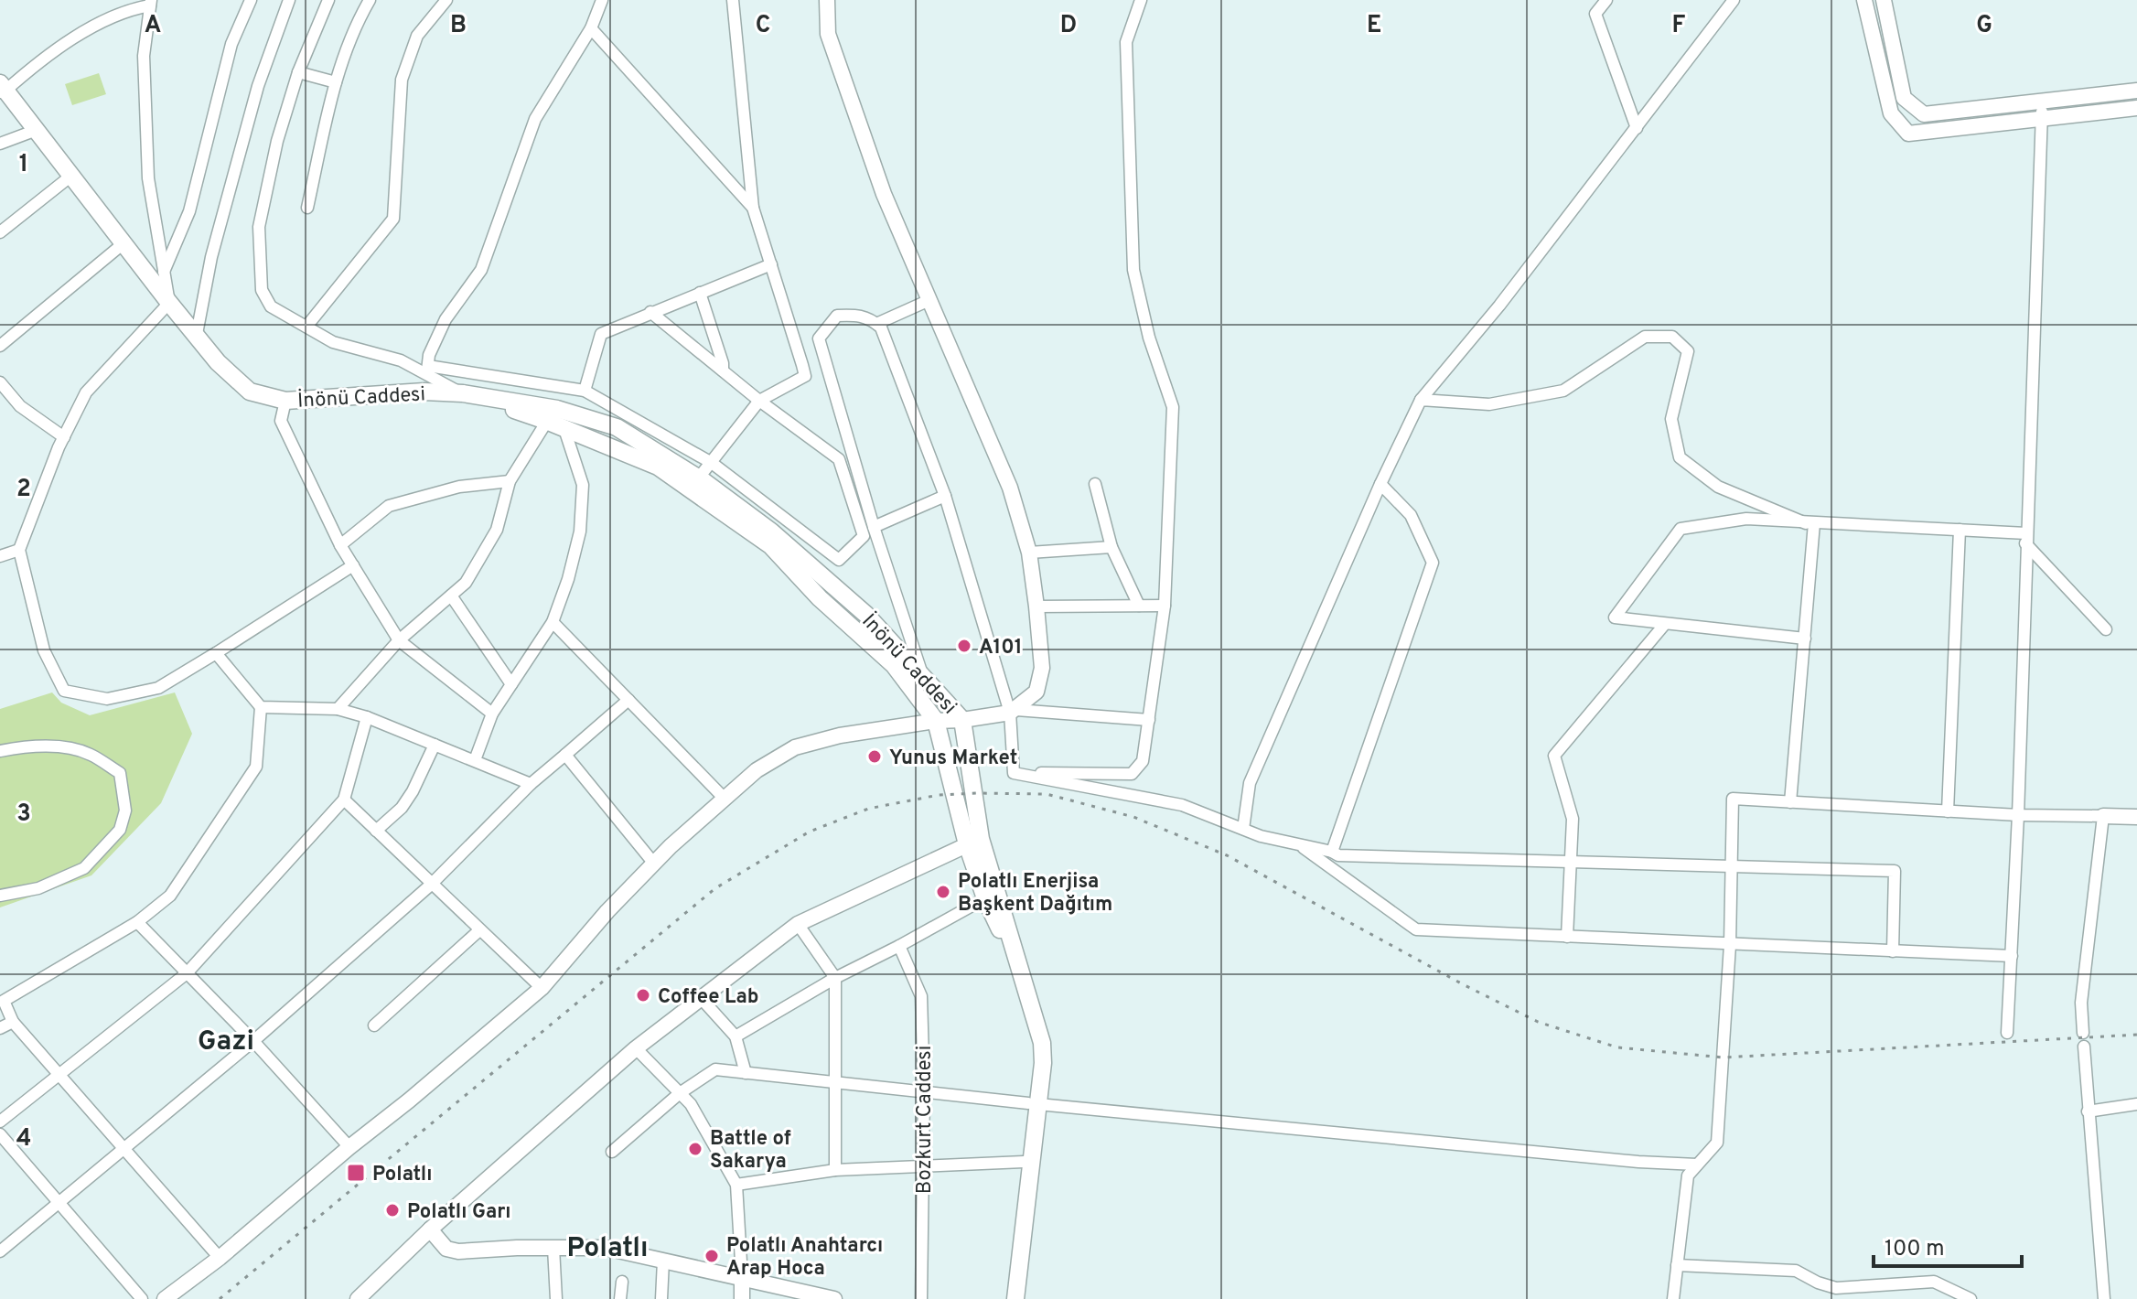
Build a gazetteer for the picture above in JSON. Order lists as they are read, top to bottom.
{
  "streets": {
    "main road": ["İnönü Caddesi"],
    "street": ["Bozkurt Caddesi"]
  },
  "districts": ["Gazi", "Polatlı"],
  "places": {
    "other": [
      "A101",
      "Yunus Market",
      "Polatlı Enerjisa Başkent Dağıtım",
      "Coffee Lab",
      "Battle of Sakarya",
      "Polatlı Garı",
      "Polatlı Anahtarcı Arap Hoca"
    ],
    "transit": ["Polatlı"]
  },
  "scale_bar": "100 m",
  "grid": {
    "columns": [
      "A",
      "B",
      "C",
      "D",
      "E",
      "F",
      "G"
    ],
    "rows": [
      "1",
      "2",
      "3",
      "4"
    ]
  }
}
